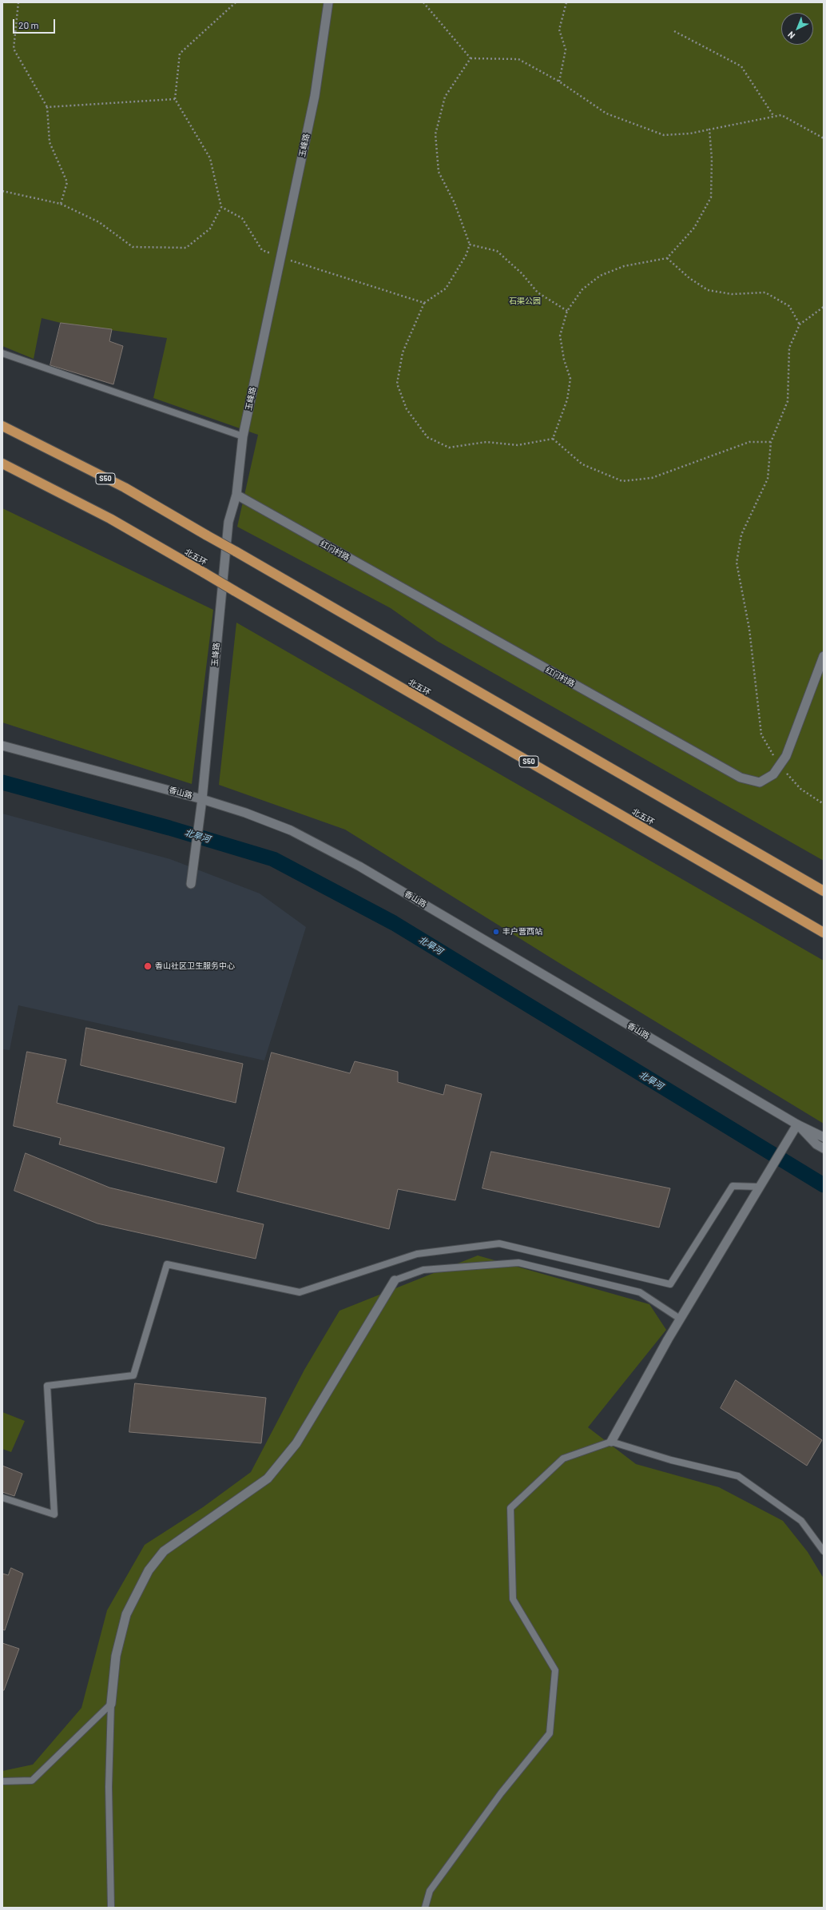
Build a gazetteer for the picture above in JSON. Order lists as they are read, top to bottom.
{
  "streets": {
    "highway": ["S50", "北五环"],
    "street": ["玉峰路", "红门村路", "香山路"]
  },
  "crossings": [
    ["玉峰路", "红门村路"],
    ["玉峰路", "香山路"]
  ],
  "water": ["北旱河"],
  "parks": ["石渠公园"],
  "places": ["丰户营西站", "香山社区卫生服务中心"],
  "scale_bar": "20 m",
  "north": "bottom left"
}
